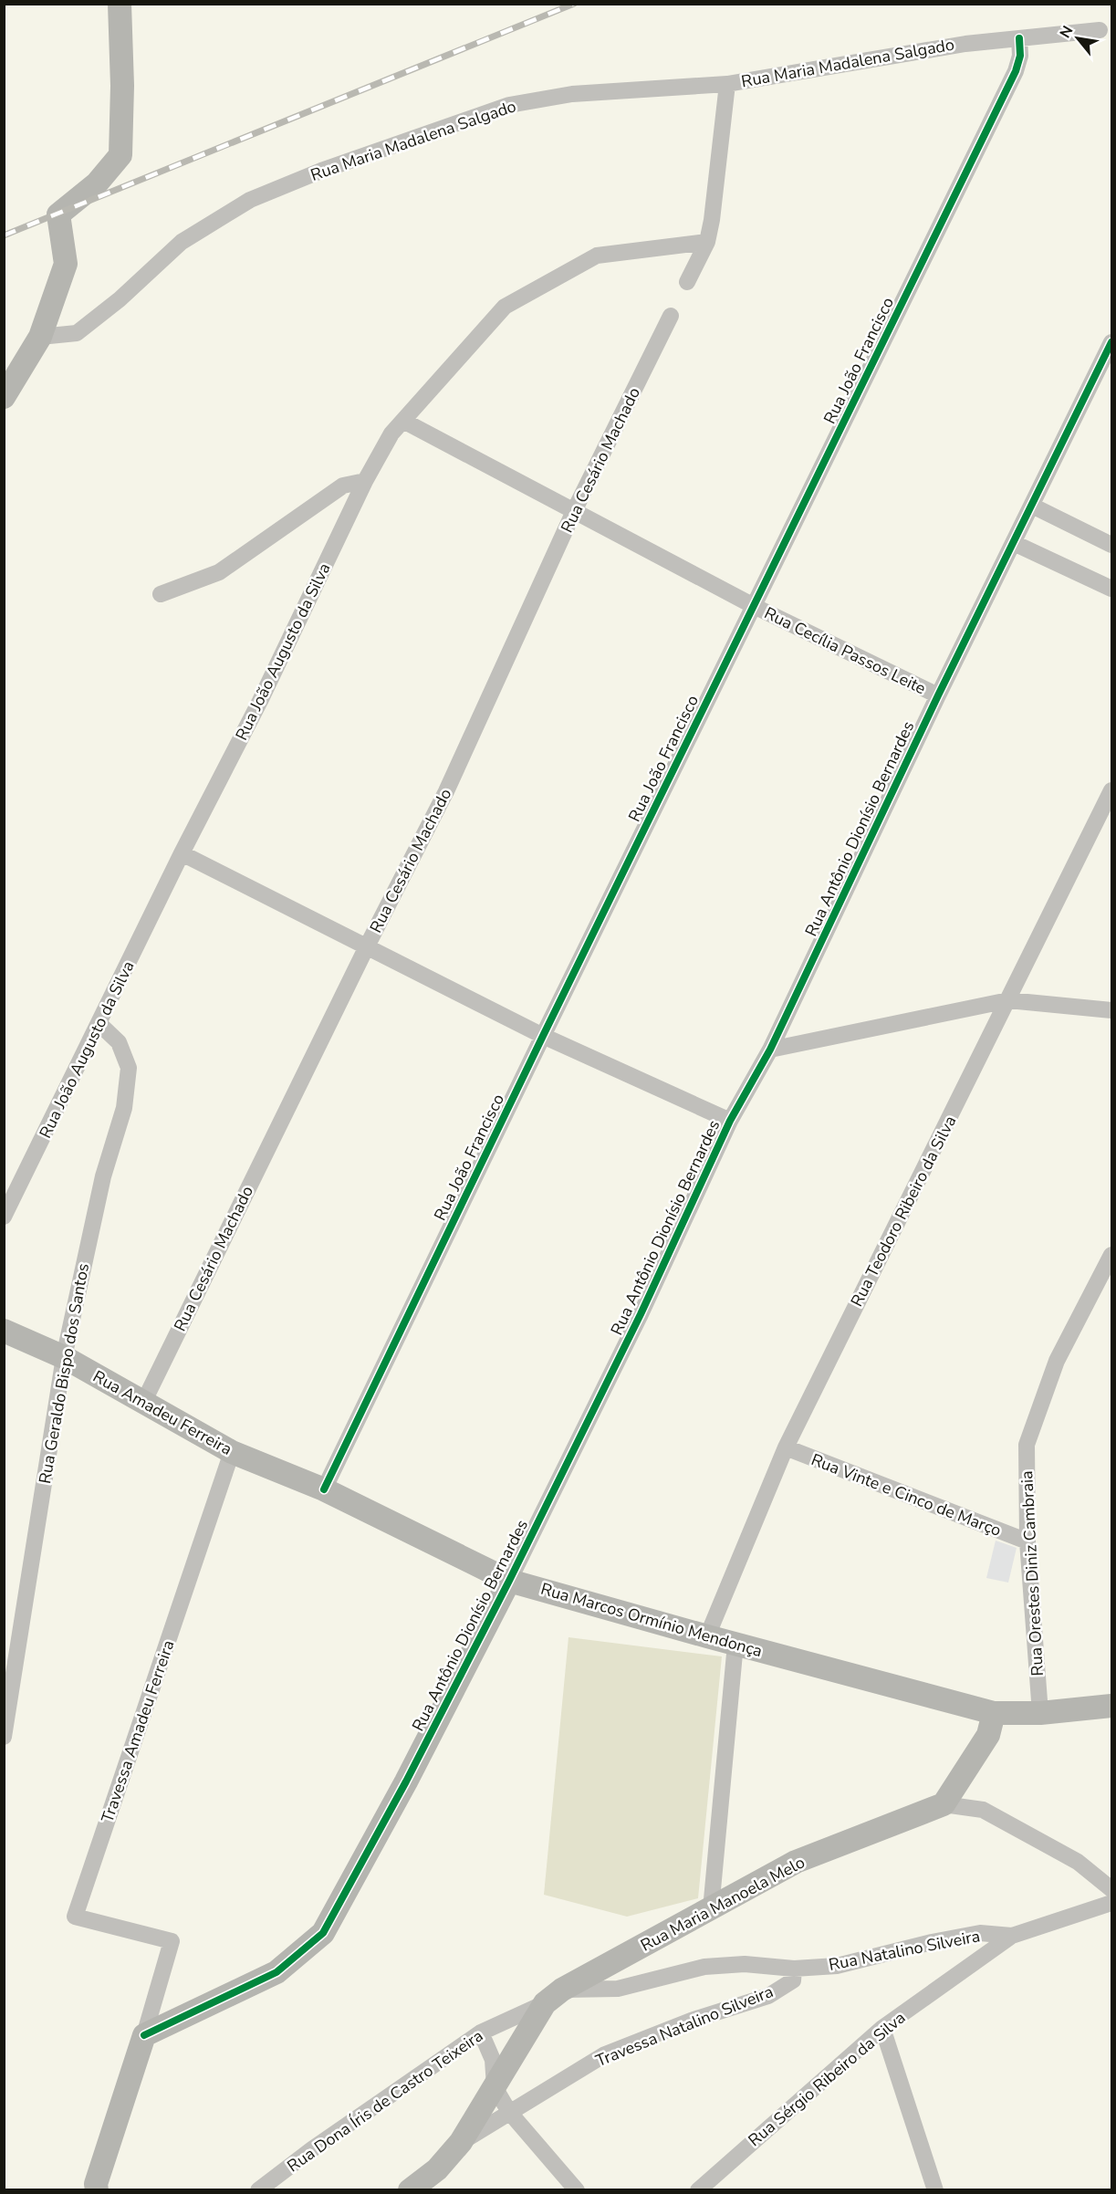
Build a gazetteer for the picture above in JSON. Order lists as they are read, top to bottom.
{
  "streets": {
    "street": [
      "Rua Maria Madalena Salgado",
      "Rua João Francisco",
      "Rua Cesário Machado",
      "Rua Cecília Passos Leite",
      "Rua João Augusto da Silva",
      "Rua Antônio Dionísio Bernardes",
      "Rua Teodoro Ribeiro da Silva",
      "Rua Geraldo Bispo dos Santos",
      "Rua Amadeu Ferreira",
      "Rua Vinte e Cinco de Março",
      "Rua Orestes Diniz Cambraia",
      "Rua Marcos Ormínio Mendonça",
      "Travessa Amadeu Ferreira",
      "Rua Maria Manoela Melo",
      "Rua Natalino Silveira",
      "Travessa Natalino Silveira",
      "Rua Sérgio Ribeiro da Silva",
      "Rua Dona Íris de Castro Teixeira"
    ]
  },
  "crossings": [
    ["Rua Maria Madalena Salgado", "Rua João Francisco"],
    ["Rua João Francisco", "Rua Cecília Passos Leite"],
    ["Rua João Francisco", "Rua Amadeu Ferreira"],
    ["Rua João Francisco", "Rua Marcos Ormínio Mendonça"],
    ["Rua Cesário Machado", "Rua Cecília Passos Leite"],
    ["Rua Cesário Machado", "Rua Amadeu Ferreira"],
    ["Rua Cecília Passos Leite", "Rua João Augusto da Silva"],
    ["Rua Cecília Passos Leite", "Rua Antônio Dionísio Bernardes"],
    ["Rua João Augusto da Silva", "Rua Geraldo Bispo dos Santos"],
    ["Rua Antônio Dionísio Bernardes", "Rua Marcos Ormínio Mendonça"],
    ["Rua Antônio Dionísio Bernardes", "Travessa Amadeu Ferreira"],
    ["Rua Teodoro Ribeiro da Silva", "Rua Vinte e Cinco de Março"],
    ["Rua Teodoro Ribeiro da Silva", "Rua Marcos Ormínio Mendonça"],
    ["Rua Geraldo Bispo dos Santos", "Rua Amadeu Ferreira"],
    ["Rua Amadeu Ferreira", "Rua Marcos Ormínio Mendonça"],
    ["Rua Amadeu Ferreira", "Travessa Amadeu Ferreira"],
    ["Rua Vinte e Cinco de Março", "Rua Orestes Diniz Cambraia"],
    ["Rua Orestes Diniz Cambraia", "Rua Marcos Ormínio Mendonça"],
    ["Rua Maria Manoela Melo", "Rua Natalino Silveira"],
    ["Rua Maria Manoela Melo", "Rua Dona Íris de Castro Teixeira"],
    ["Rua Natalino Silveira", "Travessa Natalino Silveira"],
    ["Rua Natalino Silveira", "Rua Sérgio Ribeiro da Silva"],
    ["Rua Natalino Silveira", "Rua Dona Íris de Castro Teixeira"]
  ],
  "north": "top left"
}
